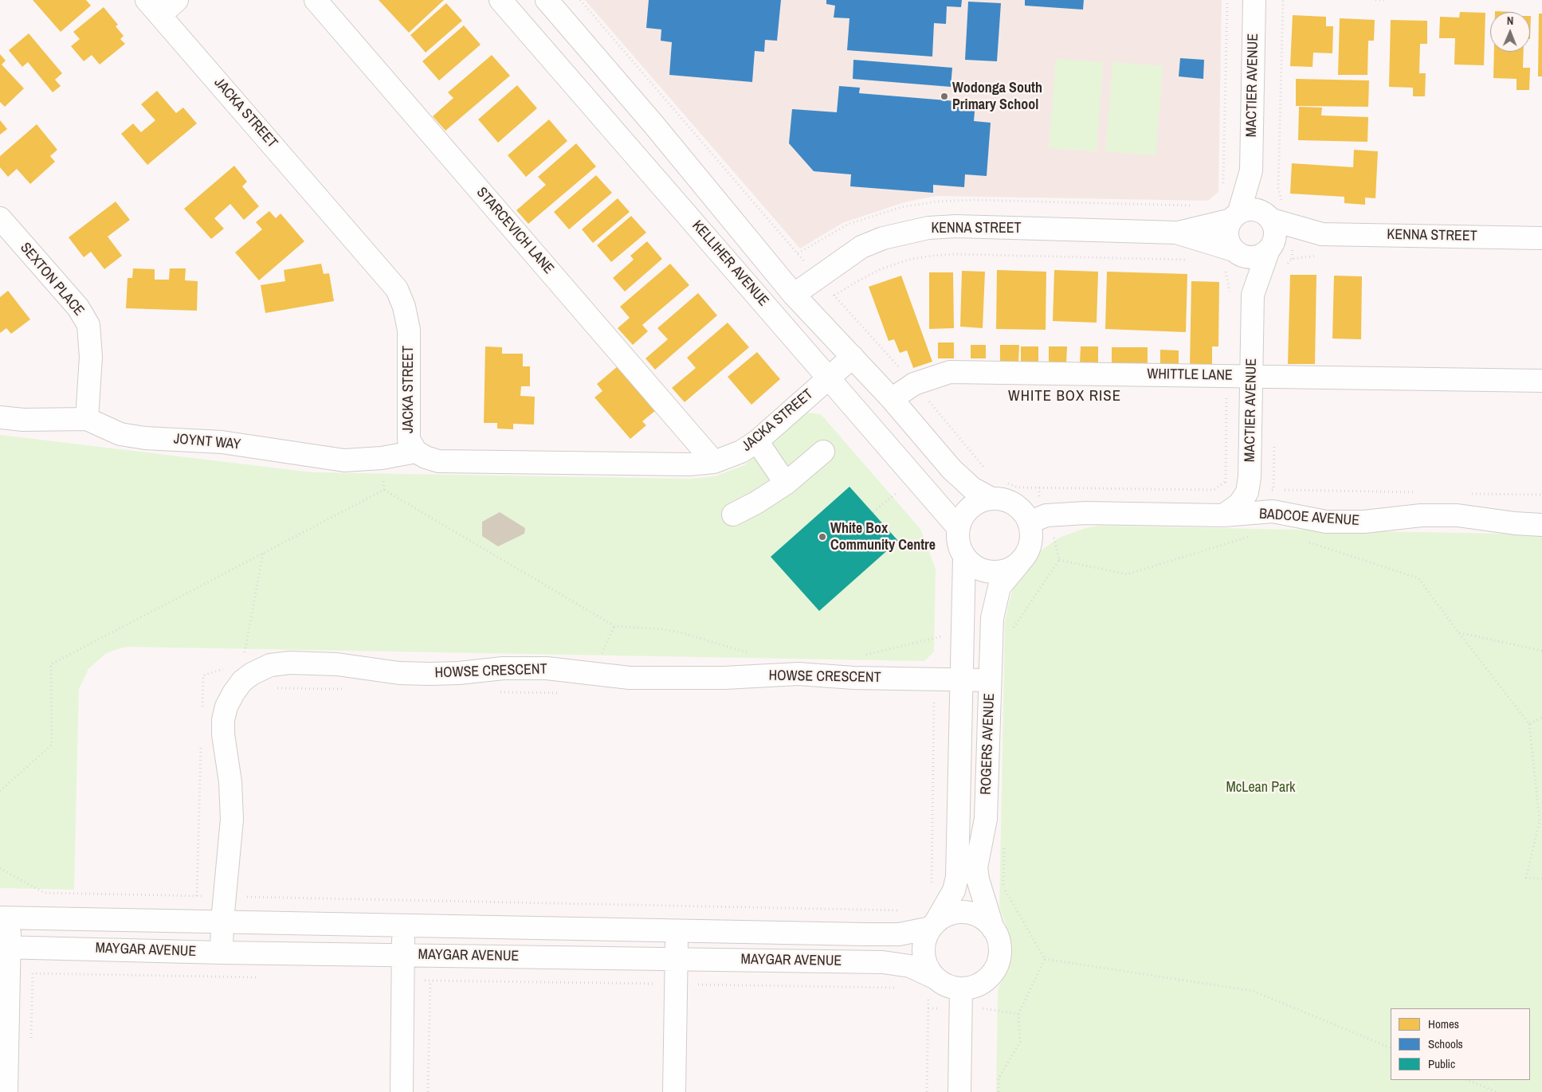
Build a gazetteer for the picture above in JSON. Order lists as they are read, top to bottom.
{
  "streets": {
    "street": [
      "MACTIER AVENUE",
      "JACKA STREET",
      "KENNA STREET",
      "STARCEVICH LANE",
      "KELLIHER AVENUE",
      "SEXTON PLACE",
      "WHITTLE LANE",
      "JOYNT WAY",
      "BADCOE AVENUE",
      "HOWSE CRESCENT",
      "ROGERS AVENUE",
      "MAYGAR AVENUE"
    ]
  },
  "crossings": [
    ["MACTIER AVENUE", "KENNA STREET"],
    ["MACTIER AVENUE", "WHITTLE LANE"],
    ["JACKA STREET", "STARCEVICH LANE"],
    ["JACKA STREET", "KELLIHER AVENUE"],
    ["JACKA STREET", "JOYNT WAY"],
    ["KENNA STREET", "KELLIHER AVENUE"],
    ["KELLIHER AVENUE", "WHITTLE LANE"],
    ["KELLIHER AVENUE", "BADCOE AVENUE"],
    ["KELLIHER AVENUE", "ROGERS AVENUE"],
    ["SEXTON PLACE", "JOYNT WAY"],
    ["BADCOE AVENUE", "ROGERS AVENUE"],
    ["HOWSE CRESCENT", "ROGERS AVENUE"],
    ["HOWSE CRESCENT", "MAYGAR AVENUE"],
    ["ROGERS AVENUE", "MAYGAR AVENUE"]
  ],
  "districts": ["WHITE BOX RISE"],
  "parks": ["McLean Park"],
  "places": ["Wodonga South Primary School", "White Box Community Centre"],
  "legend": ["Homes", "Schools", "Public"],
  "north": "top"
}
